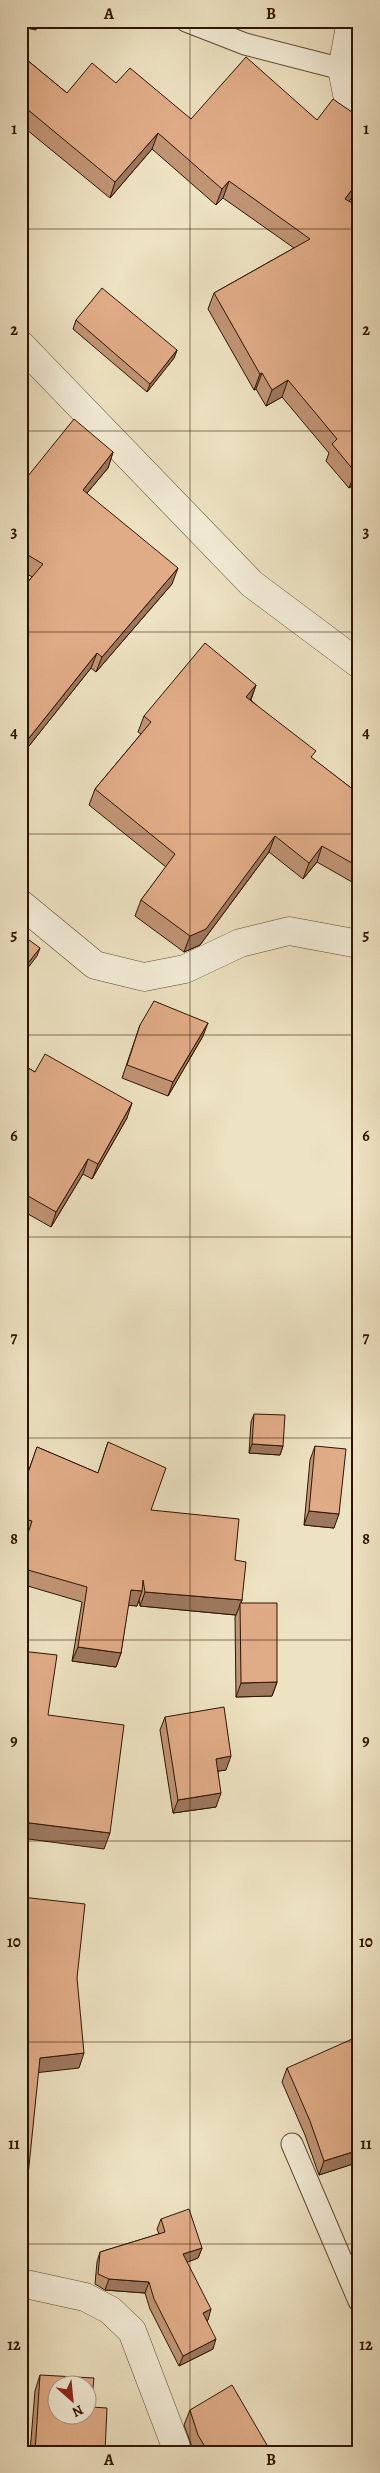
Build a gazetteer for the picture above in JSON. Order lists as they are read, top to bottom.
{
  "north": "bottom right",
  "grid": {
    "columns": ["A", "B"],
    "rows": [
      "1",
      "2",
      "3",
      "4",
      "5",
      "6",
      "7",
      "8",
      "9",
      "10",
      "11",
      "12"
    ]
  }
}
